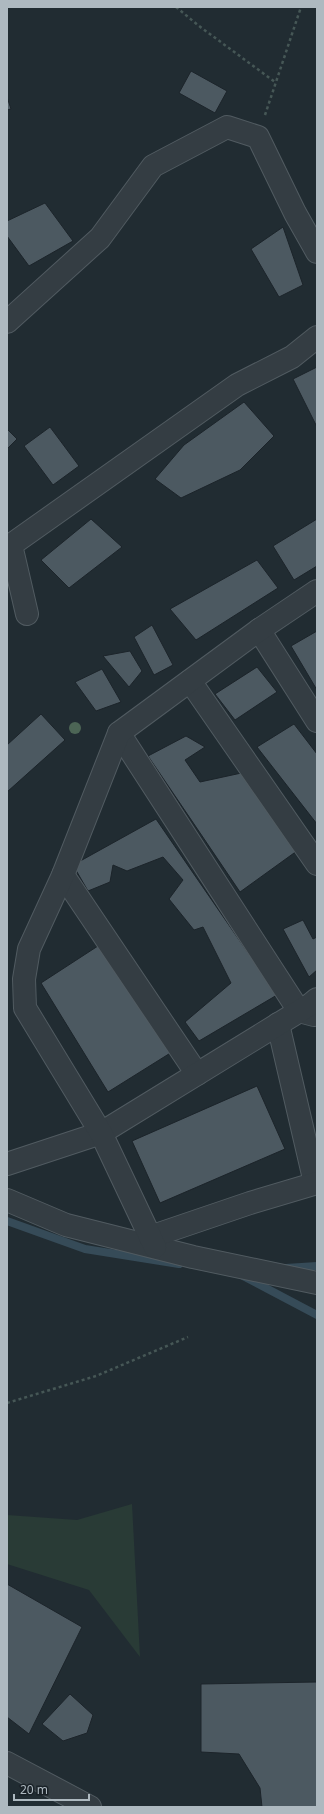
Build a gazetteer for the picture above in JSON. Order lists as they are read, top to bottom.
{
  "scale_bar": "20 m"
}
